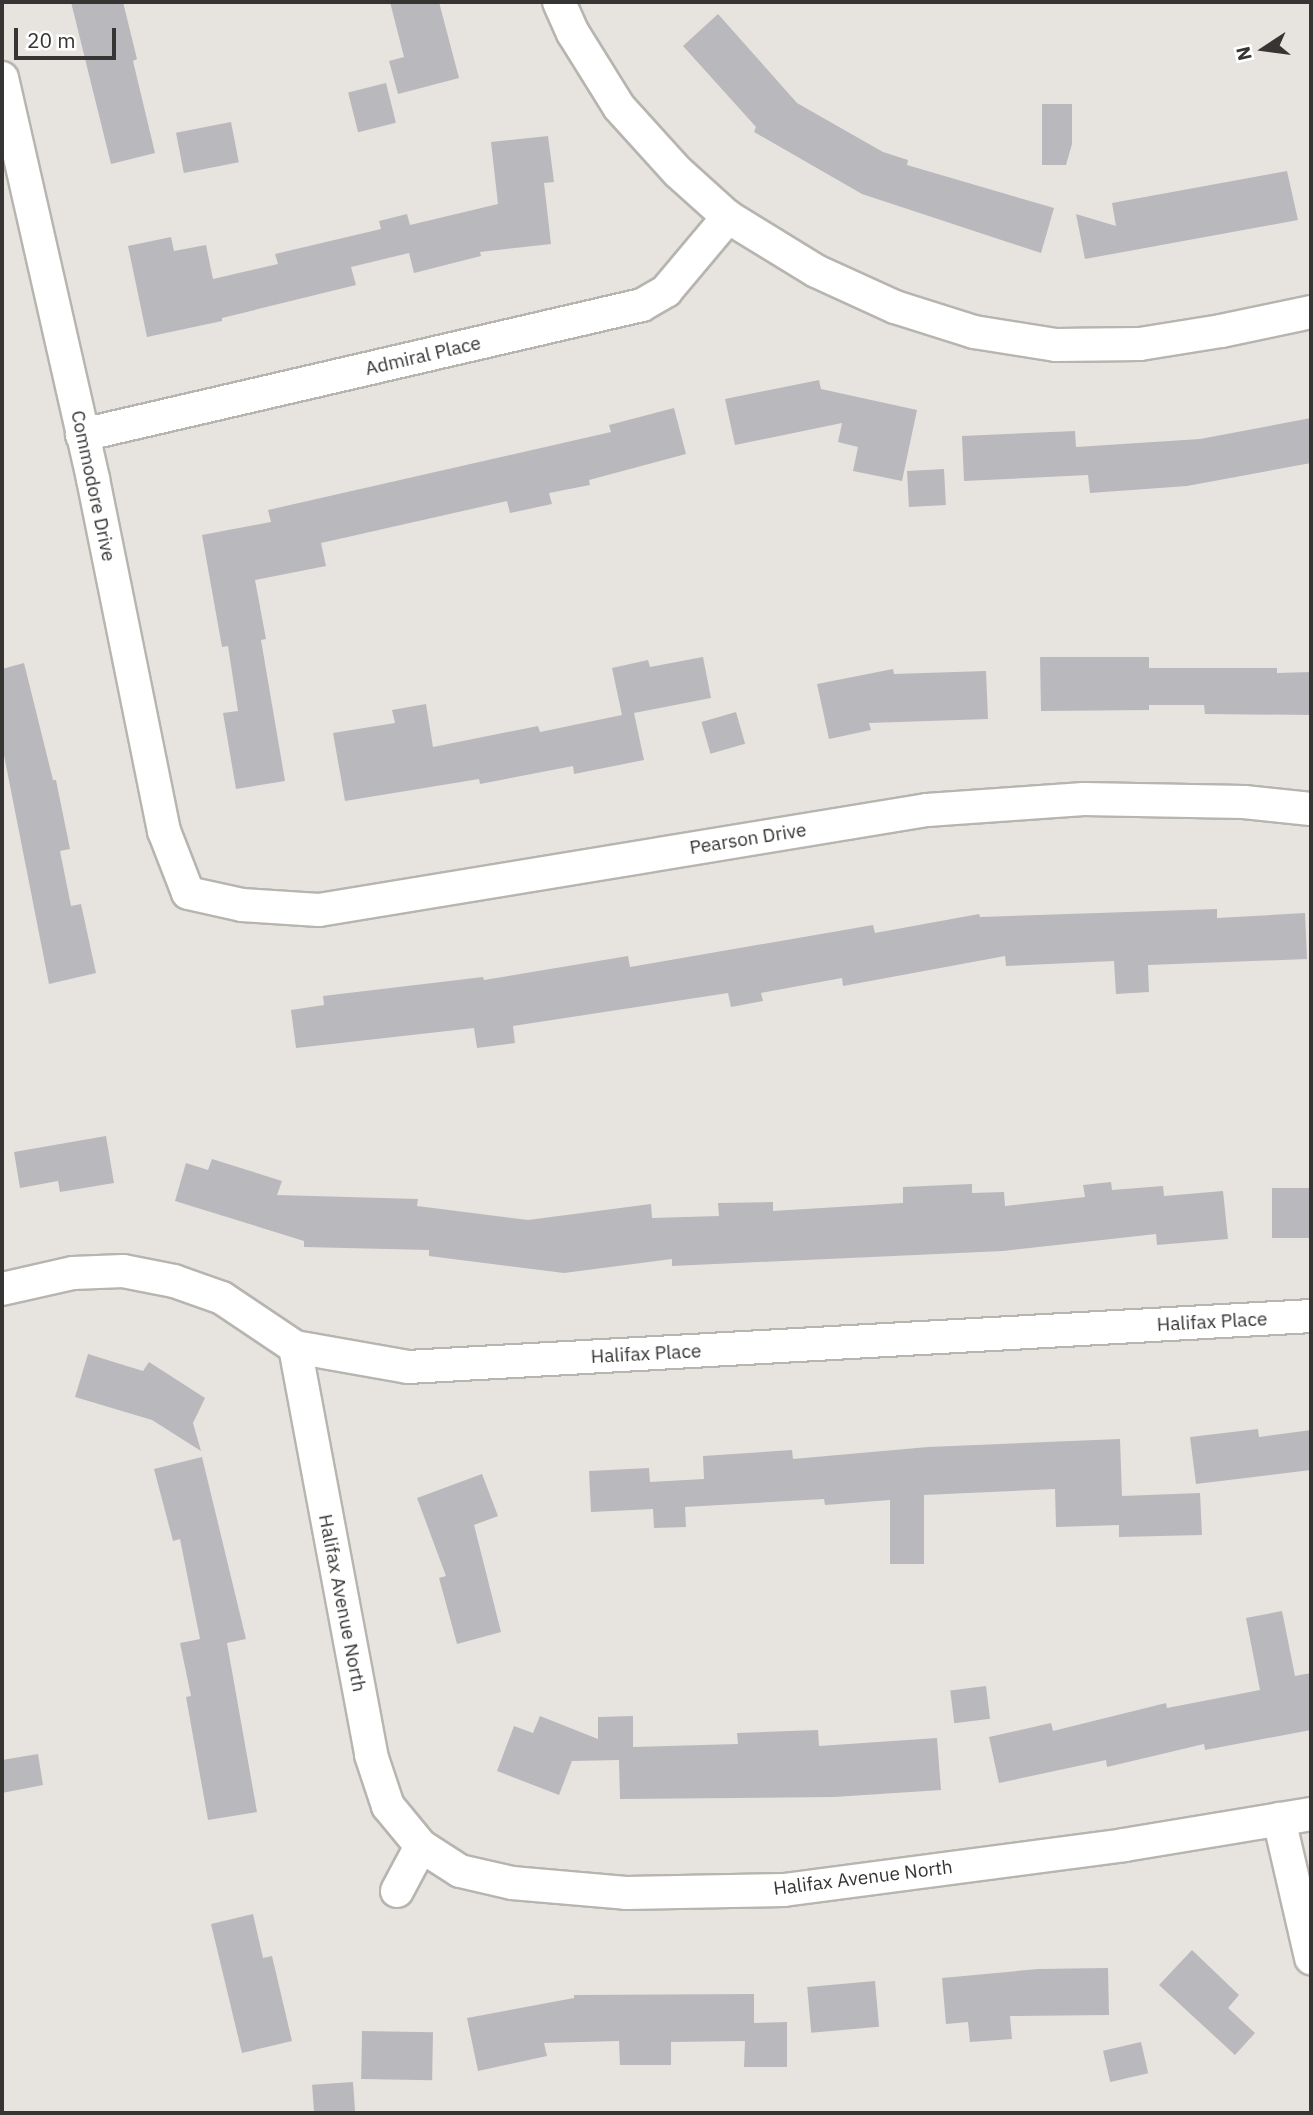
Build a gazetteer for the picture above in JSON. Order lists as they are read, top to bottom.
{
  "streets": {
    "street": [
      "Admiral Place",
      "Commodore Drive",
      "Pearson Drive",
      "Halifax Place",
      "Halifax Avenue North"
    ]
  },
  "crossings": [
    ["Admiral Place", "Commodore Drive"],
    ["Commodore Drive", "Pearson Drive"],
    ["Halifax Place", "Halifax Avenue North"]
  ],
  "scale_bar": "20 m",
  "north": "left"
}
